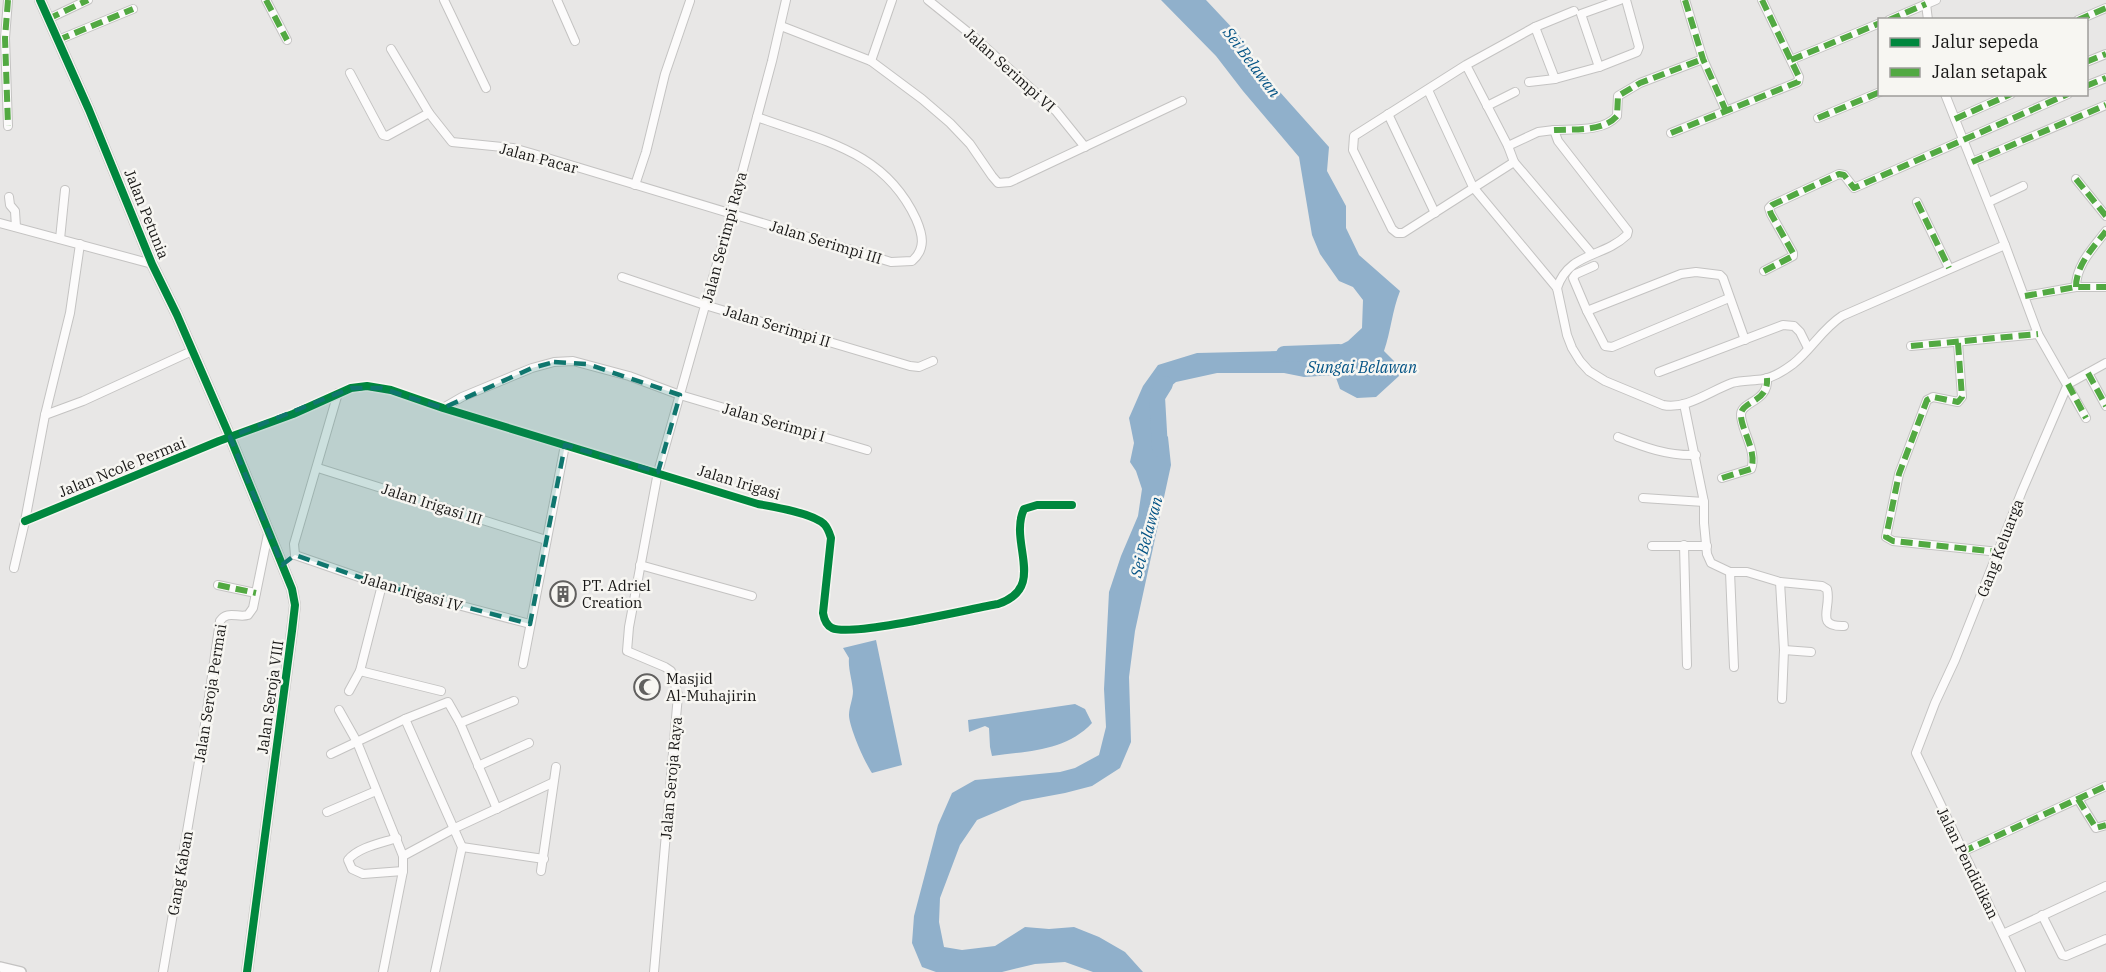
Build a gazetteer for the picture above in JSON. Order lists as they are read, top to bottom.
{
  "streets": {
    "street": [
      "Jalan Serimpi VI",
      "Jalan Pacar",
      "Jalan Petunia",
      "Jalan Serimpi Raya",
      "Jalan Serimpi III",
      "Jalan Serimpi II",
      "Jalan Serimpi I",
      "Jalan Ncole Permai",
      "Jalan Irigasi",
      "Jalan Irigasi III",
      "Gang Keluarga",
      "Jalan Irigasi IV",
      "Jalan Seroja Permai",
      "Jalan Seroja VIII",
      "Jalan Seroja Raya",
      "Jalan Pendidikan",
      "Gang Kaban"
    ]
  },
  "crossings": [
    ["Jalan Pacar", "Jalan Serimpi Raya"],
    ["Jalan Pacar", "Jalan Serimpi III"],
    ["Jalan Petunia", "Jalan Ncole Permai"],
    ["Jalan Petunia", "Jalan Irigasi"],
    ["Jalan Petunia", "Jalan Seroja VIII"],
    ["Jalan Serimpi Raya", "Jalan Serimpi III"],
    ["Jalan Serimpi Raya", "Jalan Serimpi II"],
    ["Jalan Serimpi Raya", "Jalan Serimpi I"],
    ["Jalan Serimpi Raya", "Jalan Irigasi"],
    ["Jalan Serimpi Raya", "Jalan Seroja Raya"],
    ["Jalan Serimpi I", "Jalan Irigasi"],
    ["Jalan Ncole Permai", "Jalan Irigasi"],
    ["Jalan Ncole Permai", "Jalan Seroja VIII"],
    ["Jalan Irigasi", "Jalan Seroja VIII"],
    ["Jalan Irigasi", "Jalan Seroja Raya"],
    ["Gang Keluarga", "Jalan Pendidikan"],
    ["Jalan Seroja Permai", "Jalan Seroja VIII"],
    ["Jalan Seroja Permai", "Gang Kaban"]
  ],
  "water": ["Sei Belawan", "Sungai Belawan"],
  "places": {
    "building": ["PT. Adriel Creation"],
    "mosque": ["Masjid Al-Muhajirin"]
  },
  "legend": ["Jalur sepeda", "Jalan setapak"]
}
